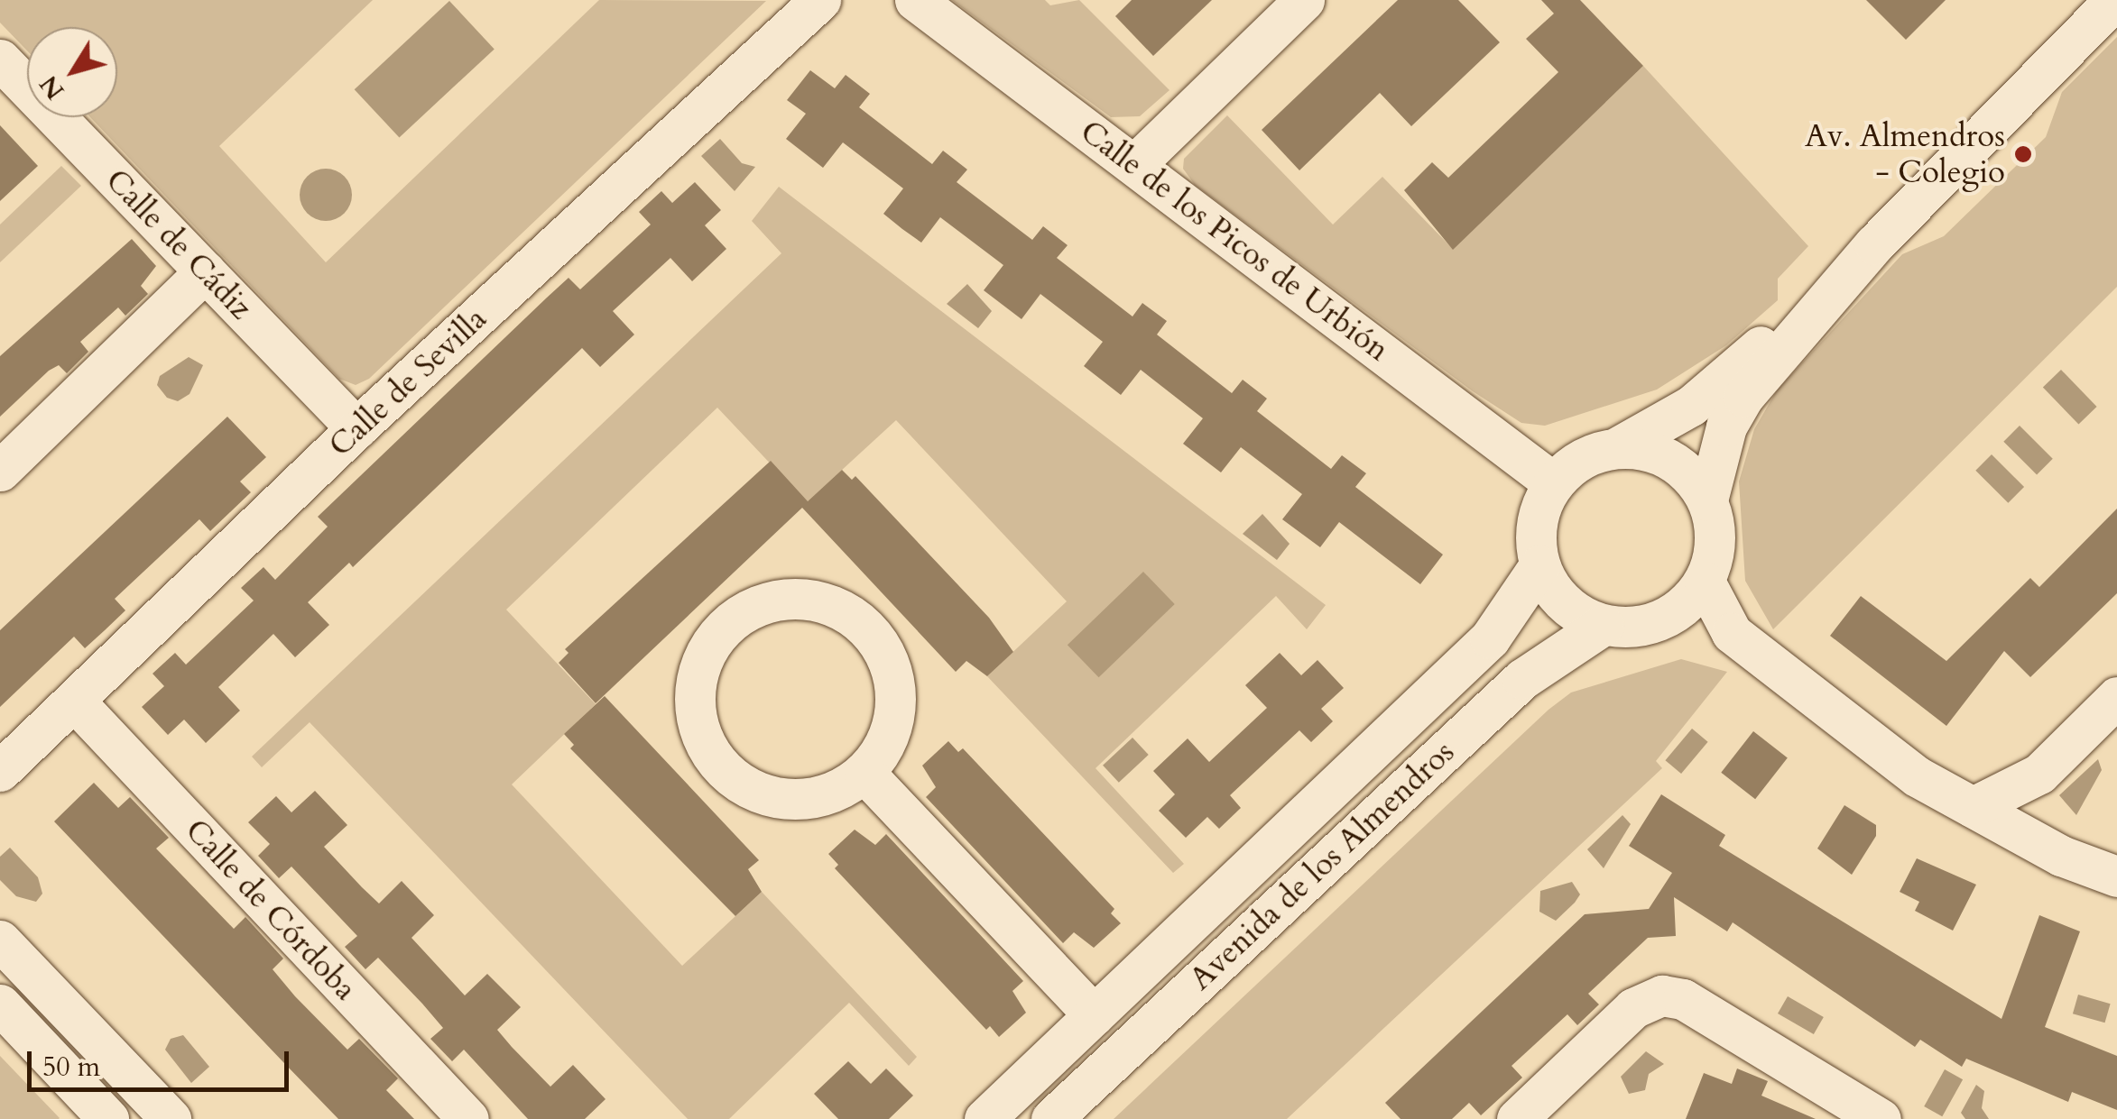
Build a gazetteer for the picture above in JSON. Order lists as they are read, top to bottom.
{
  "streets": {
    "street": [
      "Calle de los Picos de Urbión",
      "Calle de Cádiz",
      "Calle de Sevilla",
      "Avenida de los Almendros",
      "Calle de Córdoba"
    ]
  },
  "crossings": [
    ["Calle de los Picos de Urbión", "Avenida de los Almendros"],
    ["Calle de Cádiz", "Calle de Sevilla"],
    ["Calle de Sevilla", "Calle de Córdoba"]
  ],
  "places": ["Av. Almendros - Colegio"],
  "scale_bar": "50 m",
  "north": "bottom left"
}
